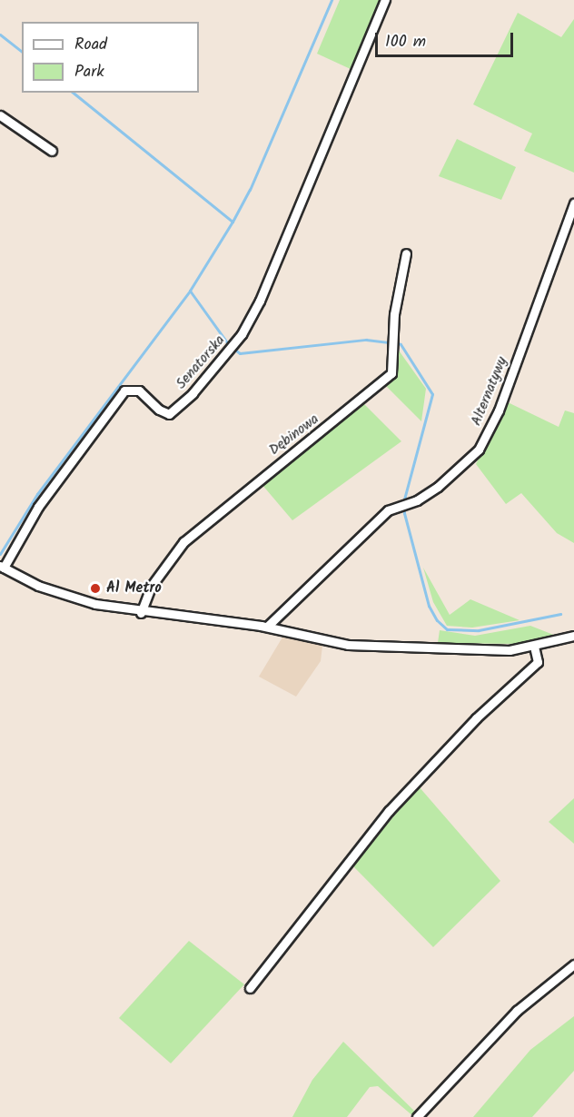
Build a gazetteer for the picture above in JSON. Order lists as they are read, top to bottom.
{
  "streets": {
    "street": ["Senatorska", "Alternatywy", "Dębinowa"]
  },
  "crossings": [
    ["Senatorska", "Alternatywy"],
    ["Senatorska", "Dębinowa"]
  ],
  "places": ["Al Metro"],
  "legend": ["Road", "Park"],
  "scale_bar": "100 m"
}
